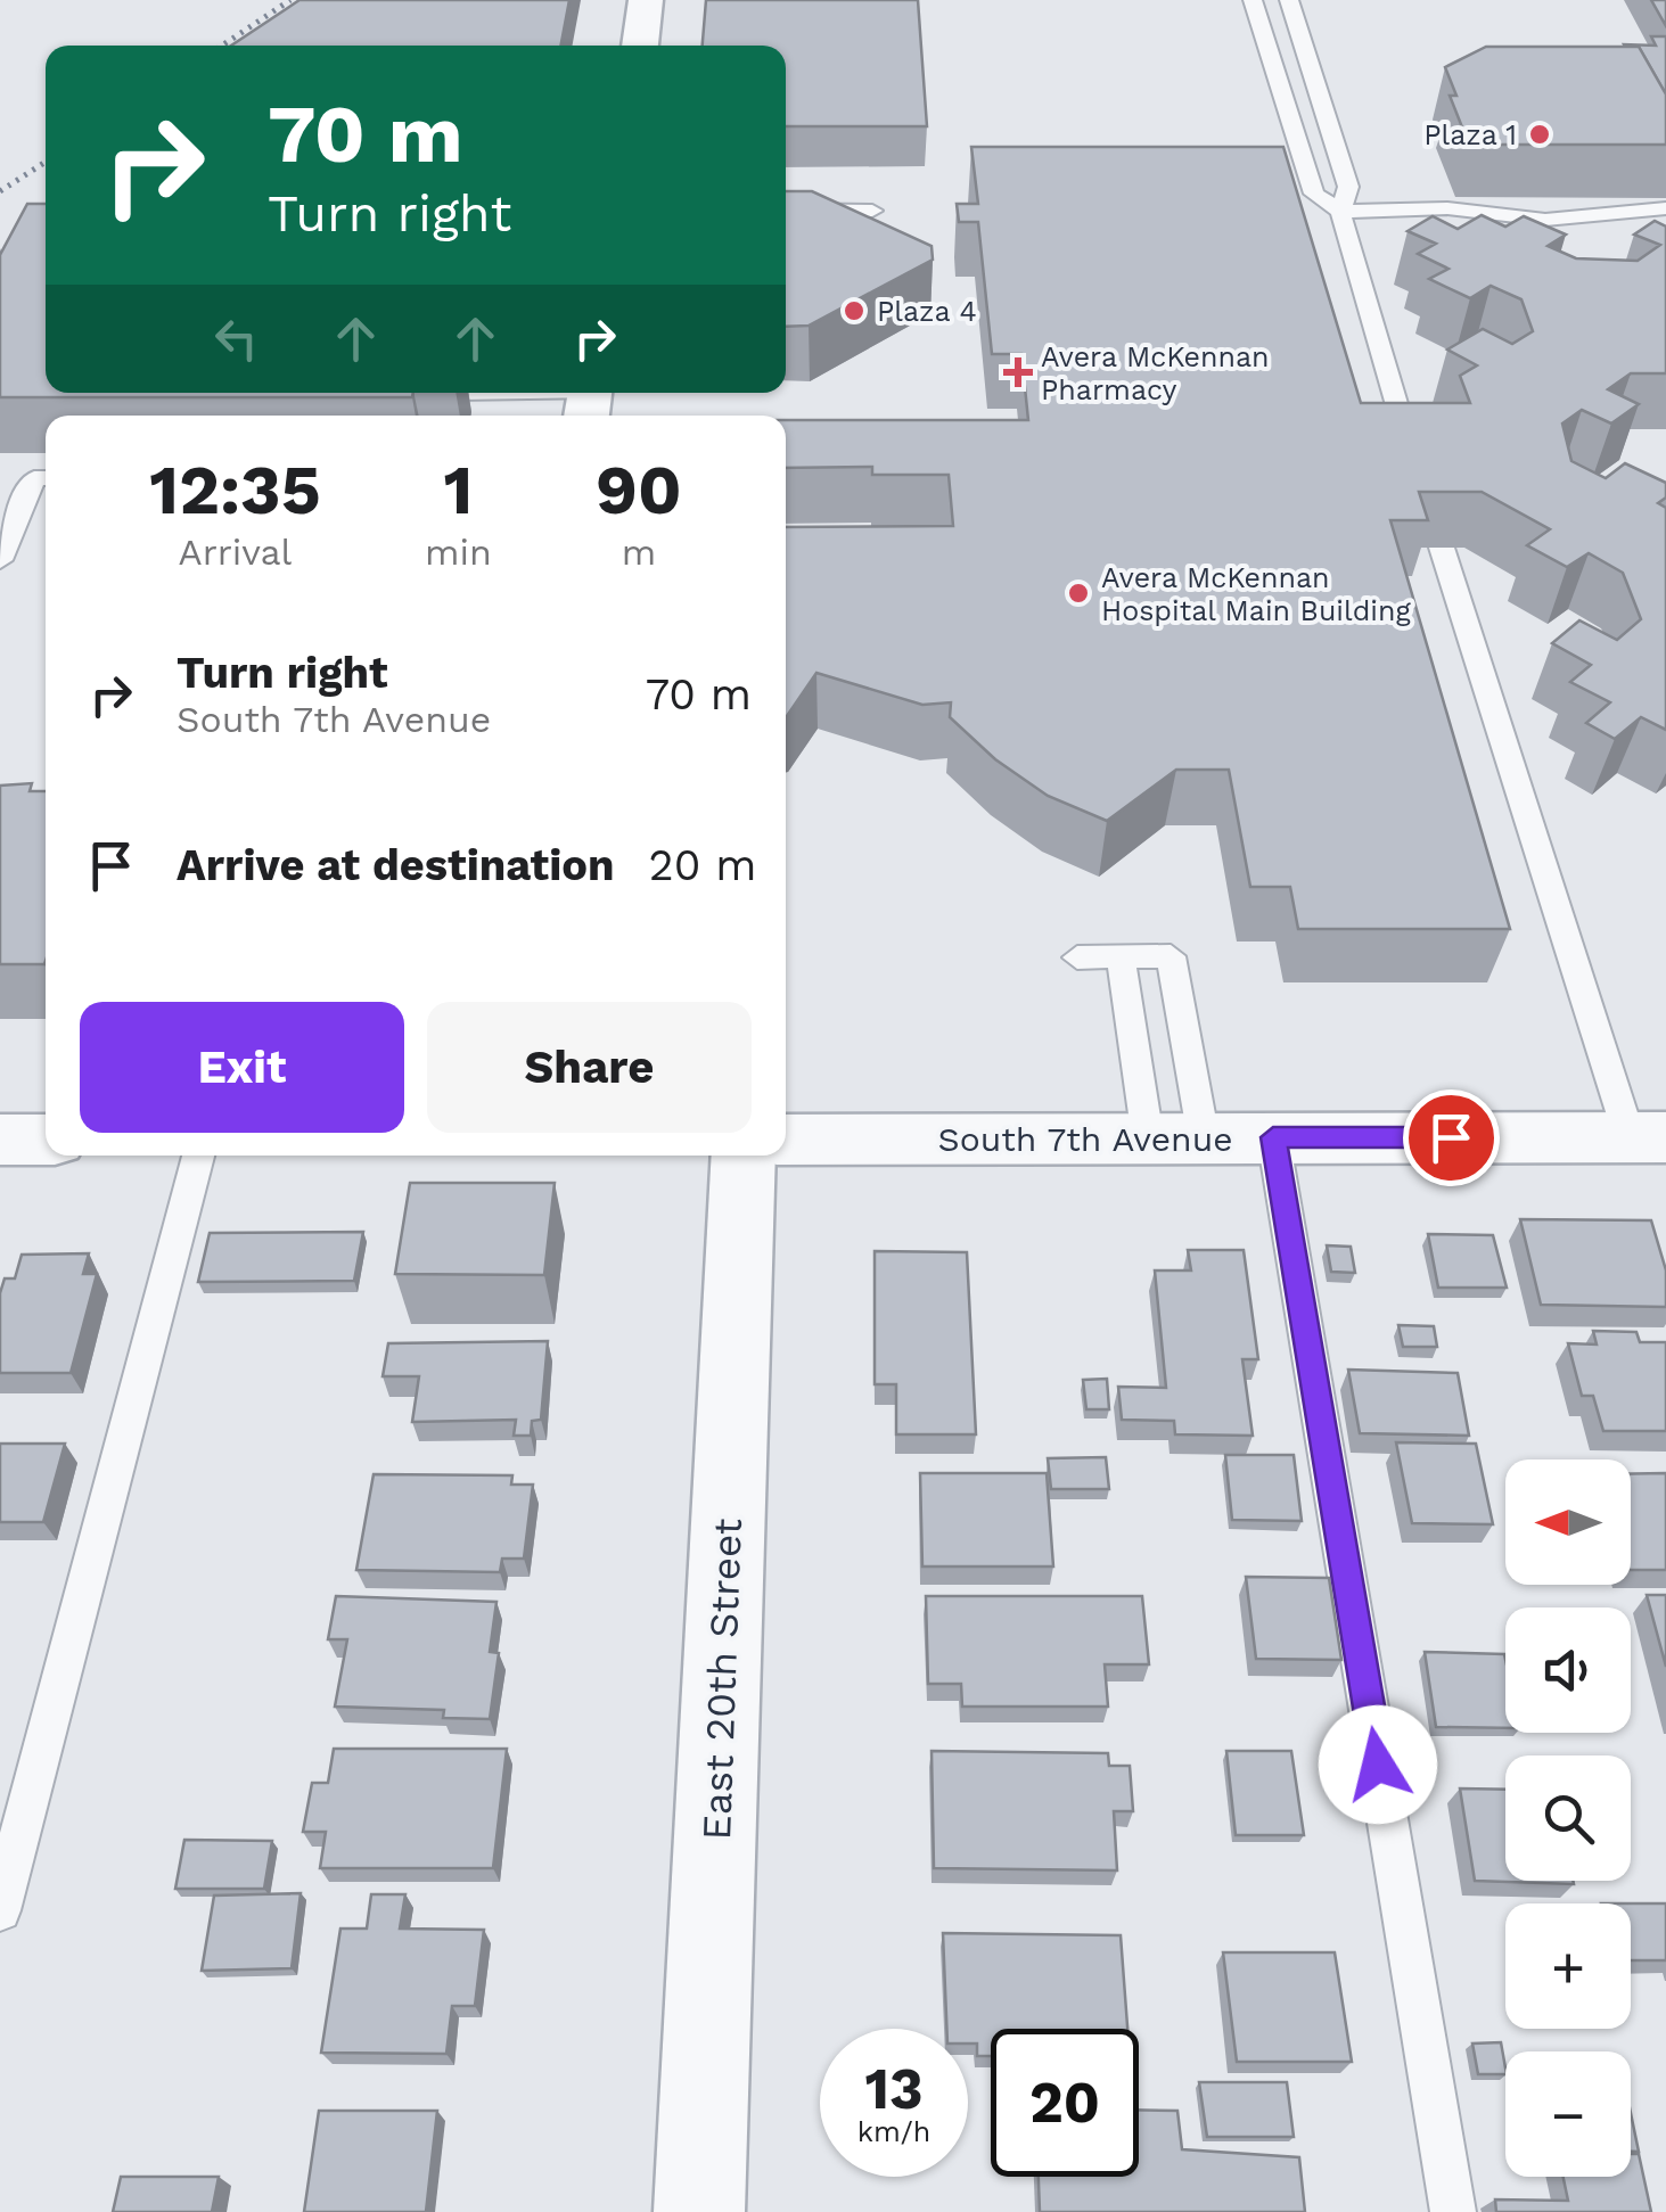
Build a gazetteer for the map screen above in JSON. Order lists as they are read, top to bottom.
{
  "streets": {
    "street": ["South 7th Avenue", "East 20th Street"]
  },
  "places": {
    "other": ["Plaza 1", "Plaza 4", "Avera McKennan Hospital Main Building"],
    "health": ["Avera McKennan Pharmacy"]
  },
  "north": "left",
  "page": {
    "turn": ["70 m", "Turn right"],
    "eta": [
      "12:35",
      "Arrival",
      "1",
      "min",
      "90",
      "m"
    ],
    "list": [
      {
        "name": "Turn right",
        "note": "South 7th Avenue",
        "value": "70 m"
      },
      {
        "name": "Arrive at destination",
        "value": "20 m"
      }
    ],
    "buttons": ["Exit", "Share"],
    "map_buttons": ["+", "−"],
    "speed": "13 km/h",
    "limit": "20"
  }
}
